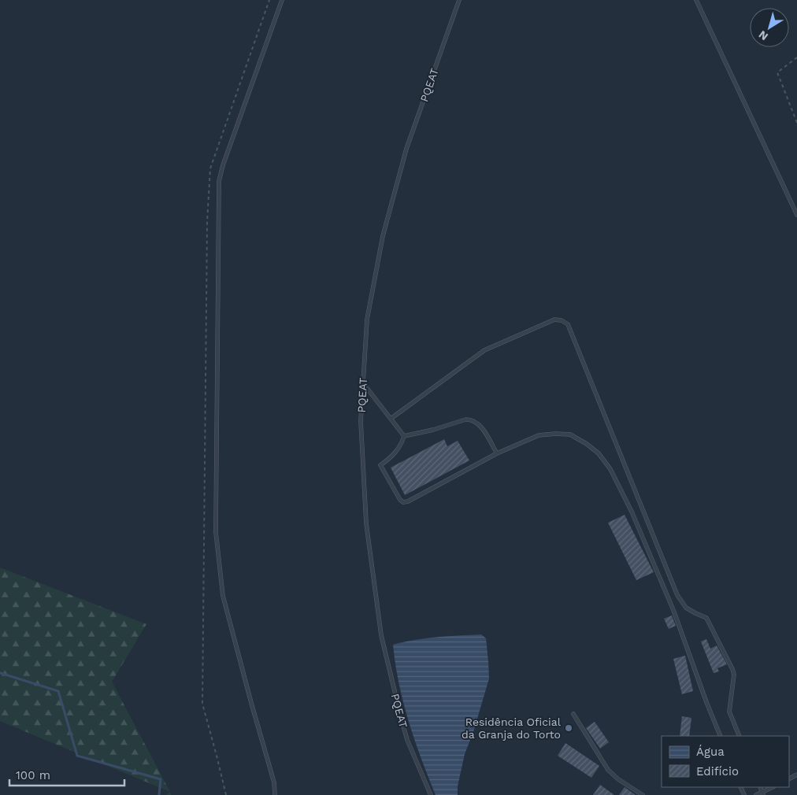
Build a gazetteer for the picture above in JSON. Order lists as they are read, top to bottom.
{
  "streets": {
    "lane": ["PQEAT"]
  },
  "places": ["Residência Oficial da Granja do Torto"],
  "legend": ["Água", "Edifício"],
  "scale_bar": "100 m",
  "north": "bottom left"
}
